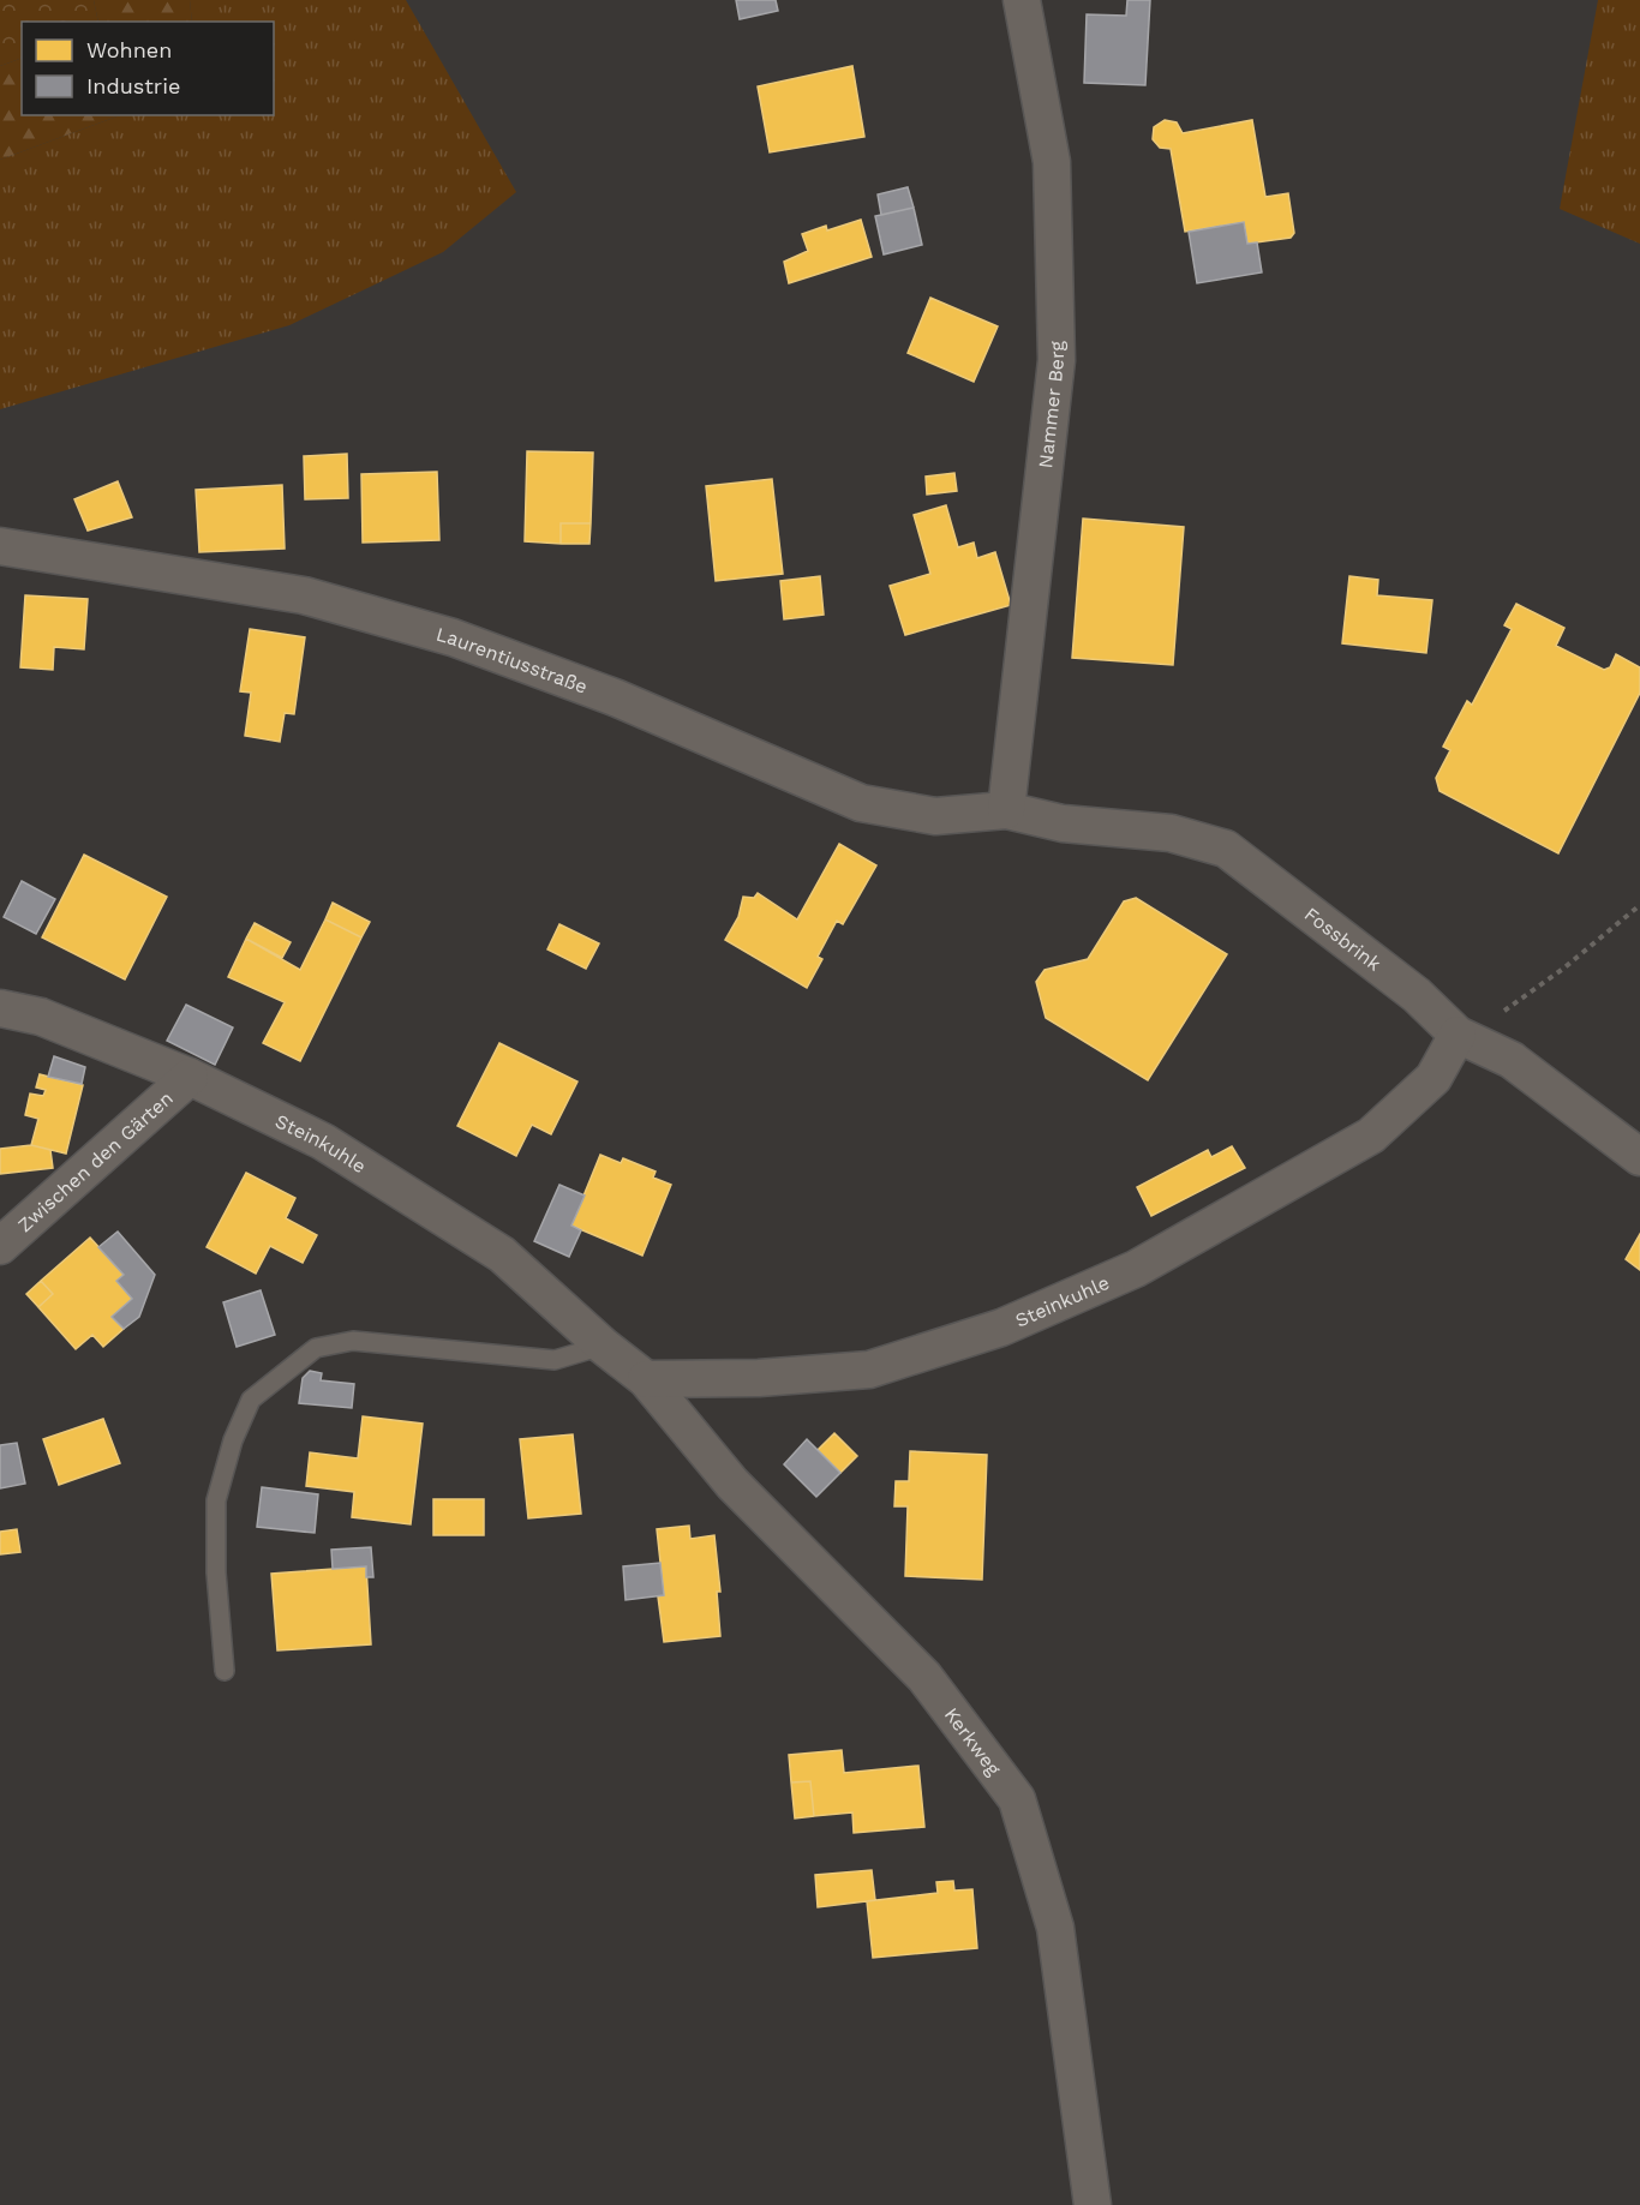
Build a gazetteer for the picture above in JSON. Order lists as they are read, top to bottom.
{
  "streets": {
    "street": [
      "Nammer Berg",
      "Laurentiusstraße",
      "Fossbrink",
      "Steinkuhle",
      "Zwischen den Gärten",
      "Kerkweg"
    ]
  },
  "crossings": [
    ["Nammer Berg", "Laurentiusstraße"],
    ["Nammer Berg", "Fossbrink"],
    ["Laurentiusstraße", "Fossbrink"],
    ["Fossbrink", "Steinkuhle"],
    ["Steinkuhle", "Zwischen den Gärten"],
    ["Steinkuhle", "Kerkweg"]
  ],
  "legend": ["Wohnen", "Industrie"]
}
